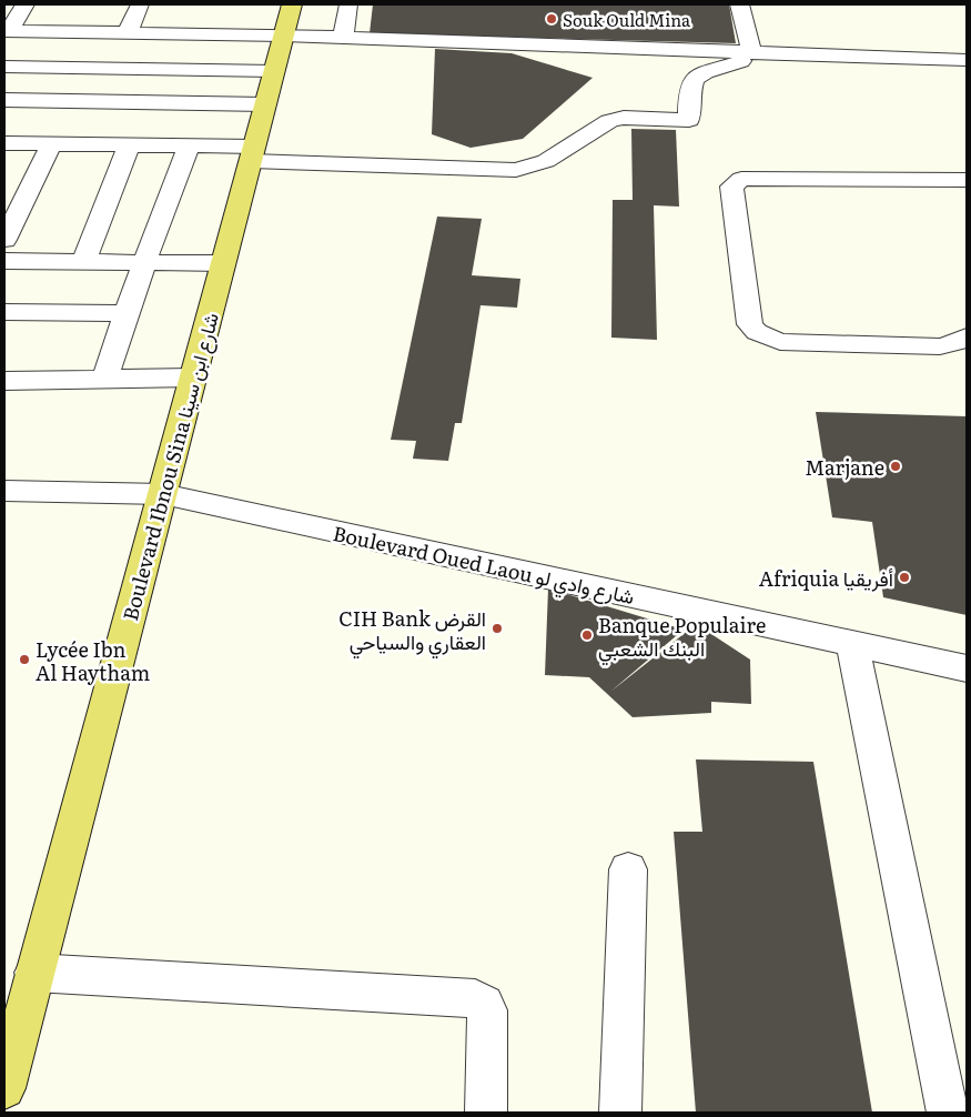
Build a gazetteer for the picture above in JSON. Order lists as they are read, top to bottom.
{
  "streets": {
    "main road": ["Boulevard Ibnou Sina شارع ابن سينا"],
    "street": ["Boulevard Oued Laou شارع وادي لو"]
  },
  "crossings": [
    ["Boulevard Ibnou Sina شارع ابن سينا", "Boulevard Oued Laou شارع وادي لو"]
  ],
  "places": [
    "Souk Ould Mina",
    "Marjane",
    "Afriquia أفريقيا",
    "CIH Bank القرض العقاري والسياحي",
    "Banque Populaire البنك الشعبي",
    "Lycée Ibn Al Haytham"
  ]
}
